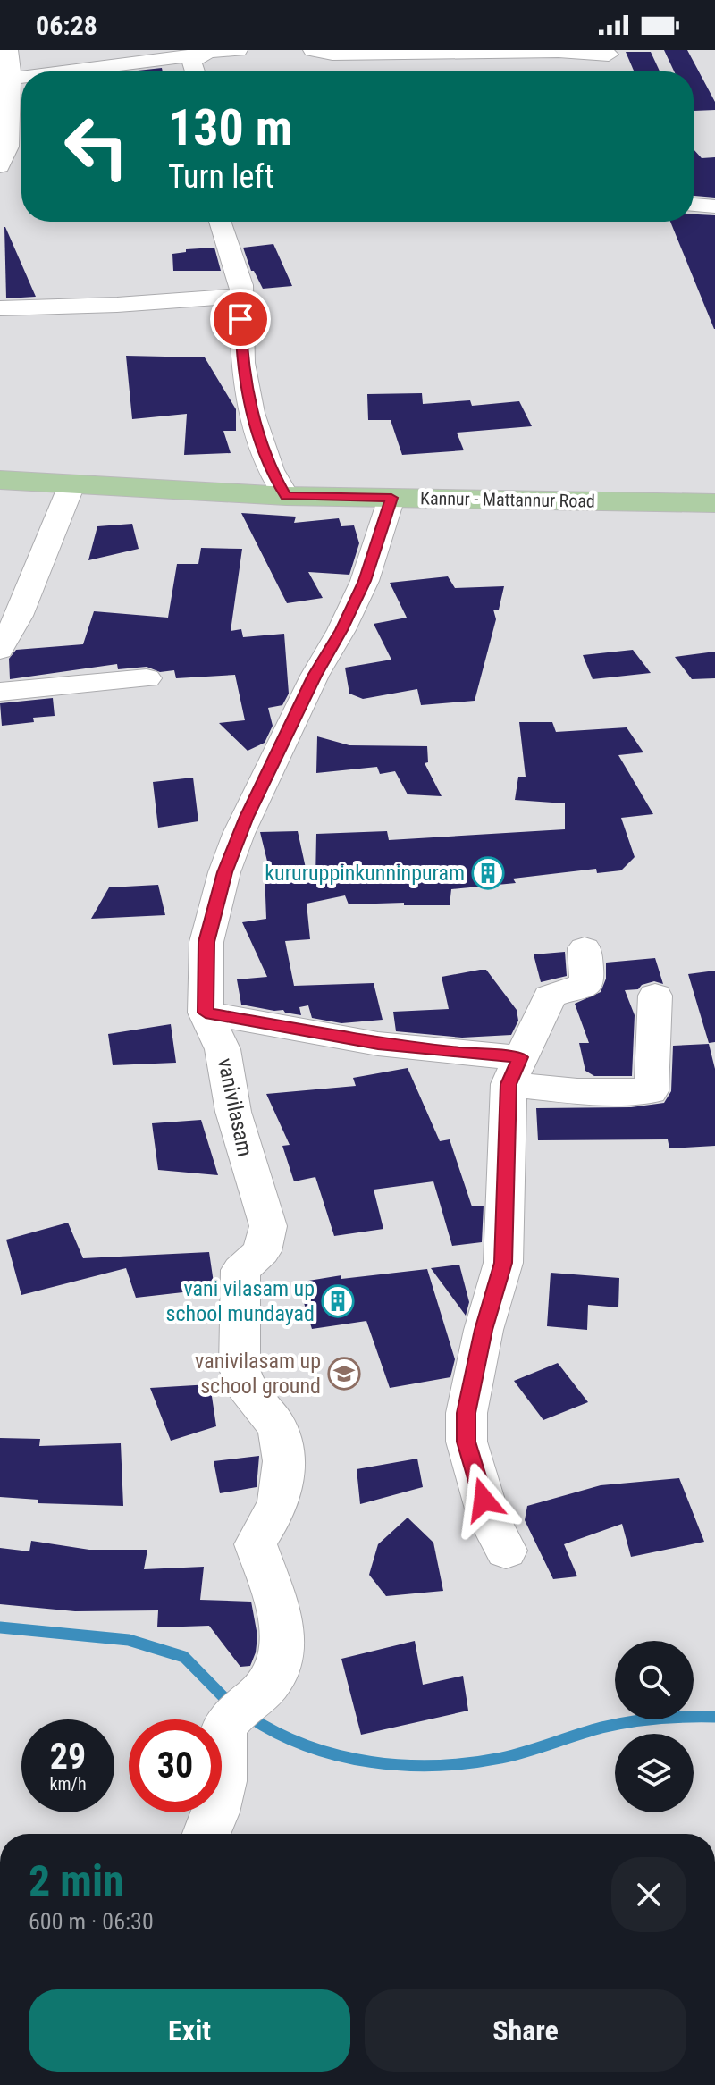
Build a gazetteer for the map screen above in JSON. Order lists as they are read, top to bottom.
{
  "streets": {
    "main road": ["Kannur - Mattannur Road"],
    "street": ["vanivilasam"]
  },
  "crossings": [
    ["Kannur - Mattannur Road", "vanivilasam"]
  ],
  "places": {
    "building": ["kururuppinkunninpuram", "vani vilasam up school mundayad"],
    "school or university": ["vanivilasam up school ground"]
  },
  "page": {
    "status": "06:28",
    "turn": ["130 m", "Turn left"],
    "speed": "29 km/h",
    "limit": "30",
    "heading": ["2 min", "600 m · 06:30"],
    "buttons": ["Exit", "Share"]
  }
}
